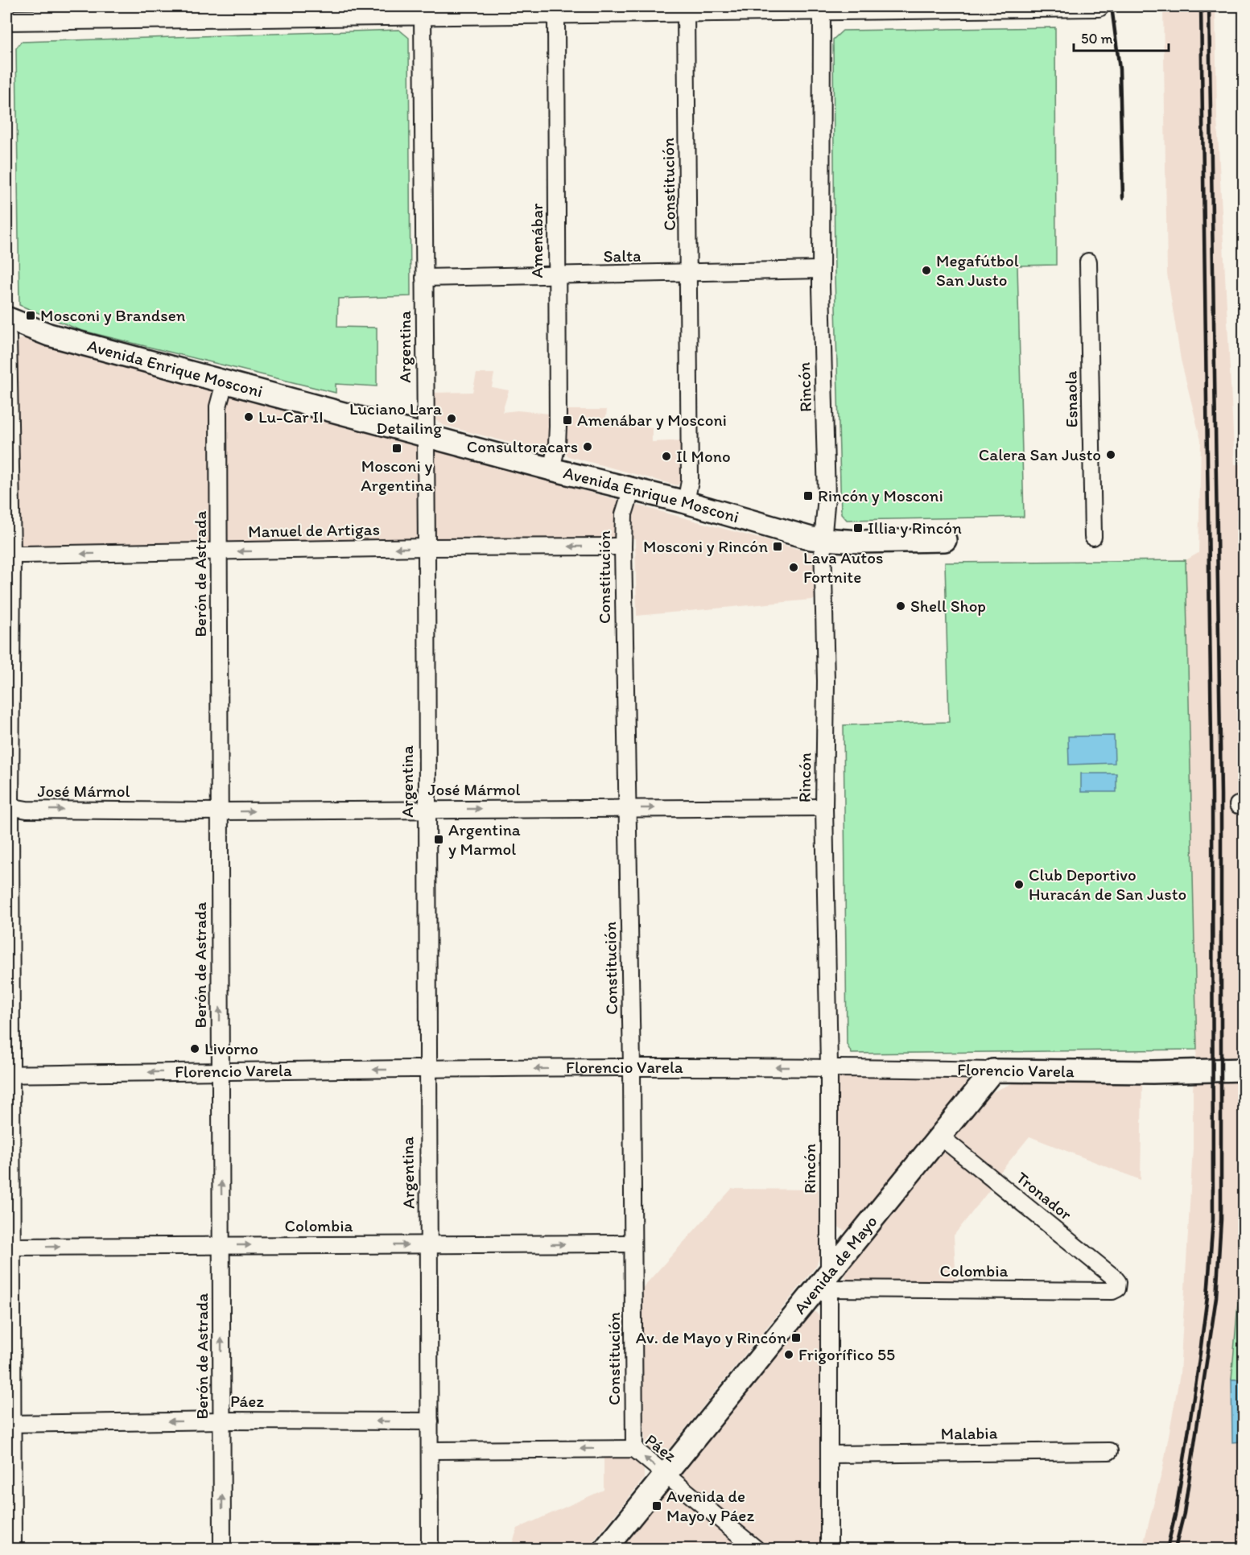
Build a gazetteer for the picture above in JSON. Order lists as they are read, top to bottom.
{
  "streets": {
    "main road": ["Avenida Enrique Mosconi", "Florencio Varela", "Avenida de Mayo"],
    "street": [
      "Constitución",
      "Amenábar",
      "Salta",
      "Argentina",
      "Rincón",
      "Esnaola",
      "Manuel de Artigas",
      "Berón de Astrada",
      "José Mármol",
      "Tronador",
      "Colombia",
      "Páez",
      "Malabia"
    ]
  },
  "crossings": [
    ["Constitución", "Salta"],
    ["Constitución", "Avenida Enrique Mosconi"],
    ["Constitución", "Manuel de Artigas"],
    ["Constitución", "José Mármol"],
    ["Constitución", "Florencio Varela"],
    ["Constitución", "Colombia"],
    ["Constitución", "Páez"],
    ["Amenábar", "Salta"],
    ["Amenábar", "Avenida Enrique Mosconi"],
    ["Salta", "Argentina"],
    ["Salta", "Rincón"],
    ["Argentina", "Avenida Enrique Mosconi"],
    ["Argentina", "Manuel de Artigas"],
    ["Argentina", "José Mármol"],
    ["Argentina", "Florencio Varela"],
    ["Argentina", "Colombia"],
    ["Argentina", "Páez"],
    ["Avenida Enrique Mosconi", "Rincón"],
    ["Avenida Enrique Mosconi", "Berón de Astrada"],
    ["Rincón", "José Mármol"],
    ["Rincón", "Florencio Varela"],
    ["Rincón", "Colombia"],
    ["Rincón", "Avenida de Mayo"],
    ["Rincón", "Malabia"],
    ["Manuel de Artigas", "Berón de Astrada"],
    ["Berón de Astrada", "José Mármol"],
    ["Berón de Astrada", "Florencio Varela"],
    ["Berón de Astrada", "Colombia"],
    ["Berón de Astrada", "Páez"],
    ["Florencio Varela", "Avenida de Mayo"],
    ["Tronador", "Colombia"],
    ["Tronador", "Avenida de Mayo"],
    ["Colombia", "Avenida de Mayo"],
    ["Avenida de Mayo", "Páez"]
  ],
  "one_way": [
    "Manuel de Artigas",
    "Berón de Astrada",
    "José Mármol",
    "Florencio Varela",
    "Colombia",
    "Páez"
  ],
  "places": {
    "other": [
      "Megafútbol San Justo",
      "Lu-Car II",
      "Luciano Lara Detailing",
      "Consultoracars",
      "Calera San Justo",
      "Il Mono",
      "Lava Autos Fortnite",
      "Shell Shop",
      "Club Deportivo Huracán de San Justo",
      "Livorno",
      "Frigorífico 55"
    ],
    "transit": [
      "Mosconi y Brandsen",
      "Amenábar y Mosconi",
      "Mosconi y Argentina",
      "Rincón y Mosconi",
      "Illia y Rincón",
      "Mosconi y Rincón",
      "Argentina y Marmol",
      "Av. de Mayo y Rincón",
      "Avenida de Mayo y Páez"
    ]
  },
  "scale_bar": "50 m"
}
